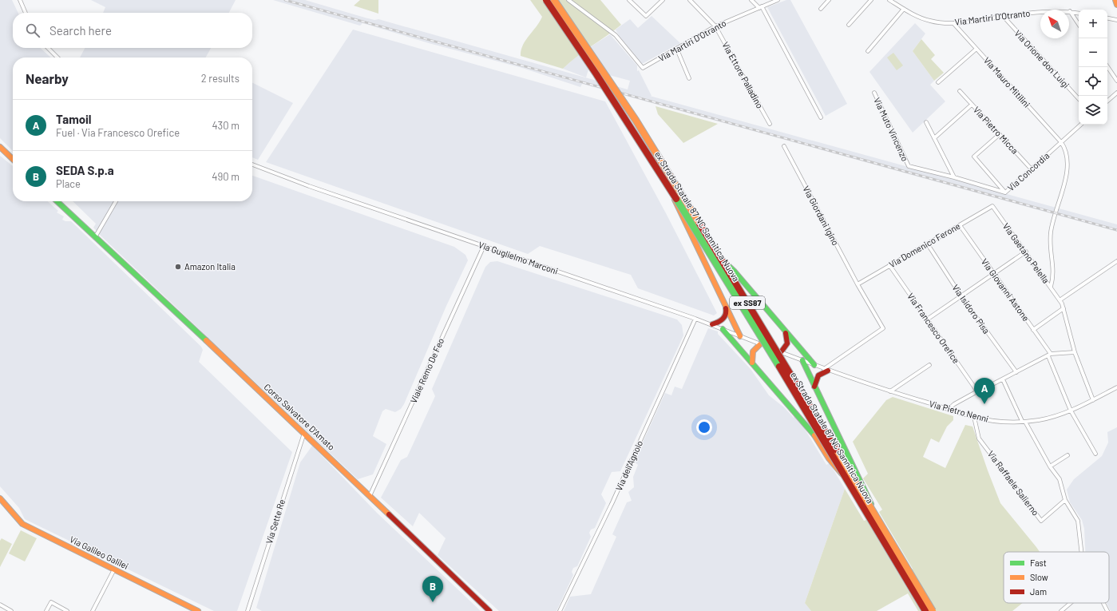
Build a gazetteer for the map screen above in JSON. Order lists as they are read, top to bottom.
{
  "streets": {
    "main road": [
      "ex Strada Statale 87 NC Sannitica Nuova",
      "ex SS87",
      "Corso Salvatore D'Amato",
      "Via Galileo Galilei"
    ],
    "street": [
      "Via Martiri D'Otranto",
      "Via Orione don Luigi",
      "Via Ettore Palladino",
      "Via Mauro Mitilini",
      "Via Muto Vincenzo",
      "Via Pietro Micca",
      "Via Concordia",
      "Via Giordani Igino",
      "Via Domenico Ferone",
      "Via Gaetano Pelella",
      "Via Guglielmo Marconi",
      "Via Giovanni Astone",
      "Via Isidoro Pisa",
      "Via Francesco Orefice",
      "Viale Remo De Feo",
      "Via Pietro Nenni",
      "Via dell'Agnolo",
      "Via Raffaele Salierno",
      "Via Sette Re"
    ]
  },
  "crossings": [
    ["Via Martiri D'Otranto", "Via Orione don Luigi"],
    ["Via Martiri D'Otranto", "Via Ettore Palladino"],
    ["Via Martiri D'Otranto", "Via Mauro Mitilini"],
    ["Via Mauro Mitilini", "Via Concordia"],
    ["Via Mauro Mitilini", "Via Gaetano Pelella"],
    ["Via Muto Vincenzo", "Via Concordia"],
    ["Via Pietro Micca", "Via Concordia"],
    ["Via Giordani Igino", "Via Domenico Ferone"],
    ["Via Giordani Igino", "Via Pietro Nenni"],
    ["Via Domenico Ferone", "Via Gaetano Pelella"],
    ["Via Domenico Ferone", "Via Giovanni Astone"],
    ["Via Domenico Ferone", "Via Isidoro Pisa"],
    ["Via Domenico Ferone", "Via Francesco Orefice"],
    ["Via Gaetano Pelella", "Via Pietro Nenni"],
    ["Via Guglielmo Marconi", "Viale Remo De Feo"],
    ["Via Guglielmo Marconi", "Via Pietro Nenni"],
    ["Via Guglielmo Marconi", "Via dell'Agnolo"],
    ["Via Giovanni Astone", "Via Pietro Nenni"],
    ["Viale Remo De Feo", "Corso Salvatore D'Amato"],
    ["Via Pietro Nenni", "Via Raffaele Salierno"],
    ["Corso Salvatore D'Amato", "Via Sette Re"]
  ],
  "places": ["Amazon Italia"],
  "legend": ["Fast", "Slow", "Jam"],
  "north": "top left",
  "page": {
    "map_buttons": ["+", "−"],
    "search": "Search here",
    "heading": ["Nearby", "2 results"],
    "list": [
      {
        "mark": "A",
        "name": "Tamoil",
        "note": "Fuel · Via Francesco Orefice",
        "value": "430 m"
      },
      {
        "mark": "B",
        "name": "SEDA S.p.a",
        "note": "Place",
        "value": "490 m"
      }
    ],
    "pins": ["A", "B"]
  }
}
